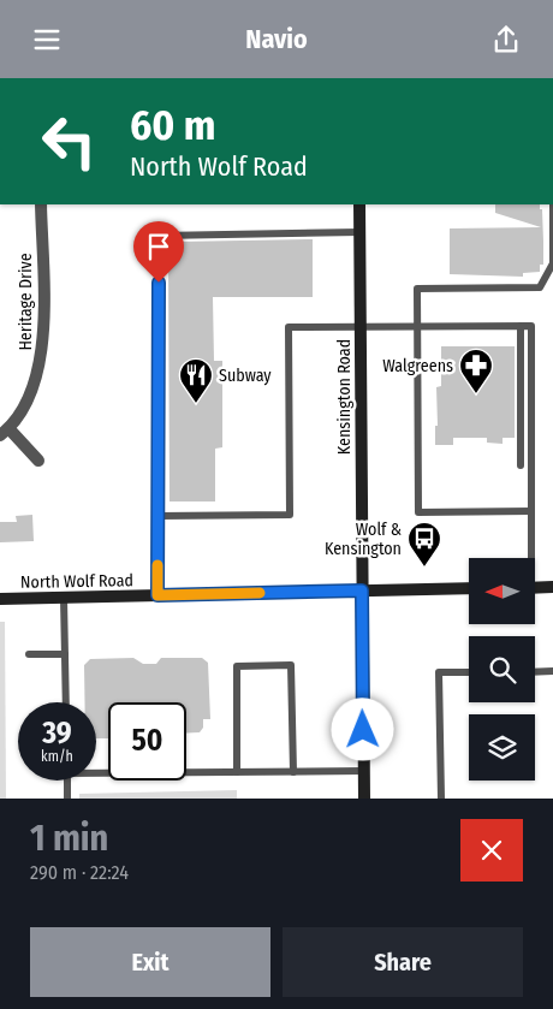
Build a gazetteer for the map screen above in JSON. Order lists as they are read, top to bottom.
{
  "streets": {
    "main road": ["Kensington Road", "North Wolf Road"],
    "street": ["Heritage Drive"]
  },
  "crossings": [
    ["Kensington Road", "North Wolf Road"]
  ],
  "places": {
    "pharmacy": ["Walgreens"],
    "restaurant": ["Subway"],
    "bus stop": ["Wolf & Kensington"]
  },
  "north": "left",
  "page": {
    "header": "Navio",
    "turn": ["60 m", "North Wolf Road"],
    "speed": "39 km/h",
    "limit": "50",
    "heading": ["1 min", "290 m · 22:24"],
    "buttons": ["Exit", "Share"]
  }
}
